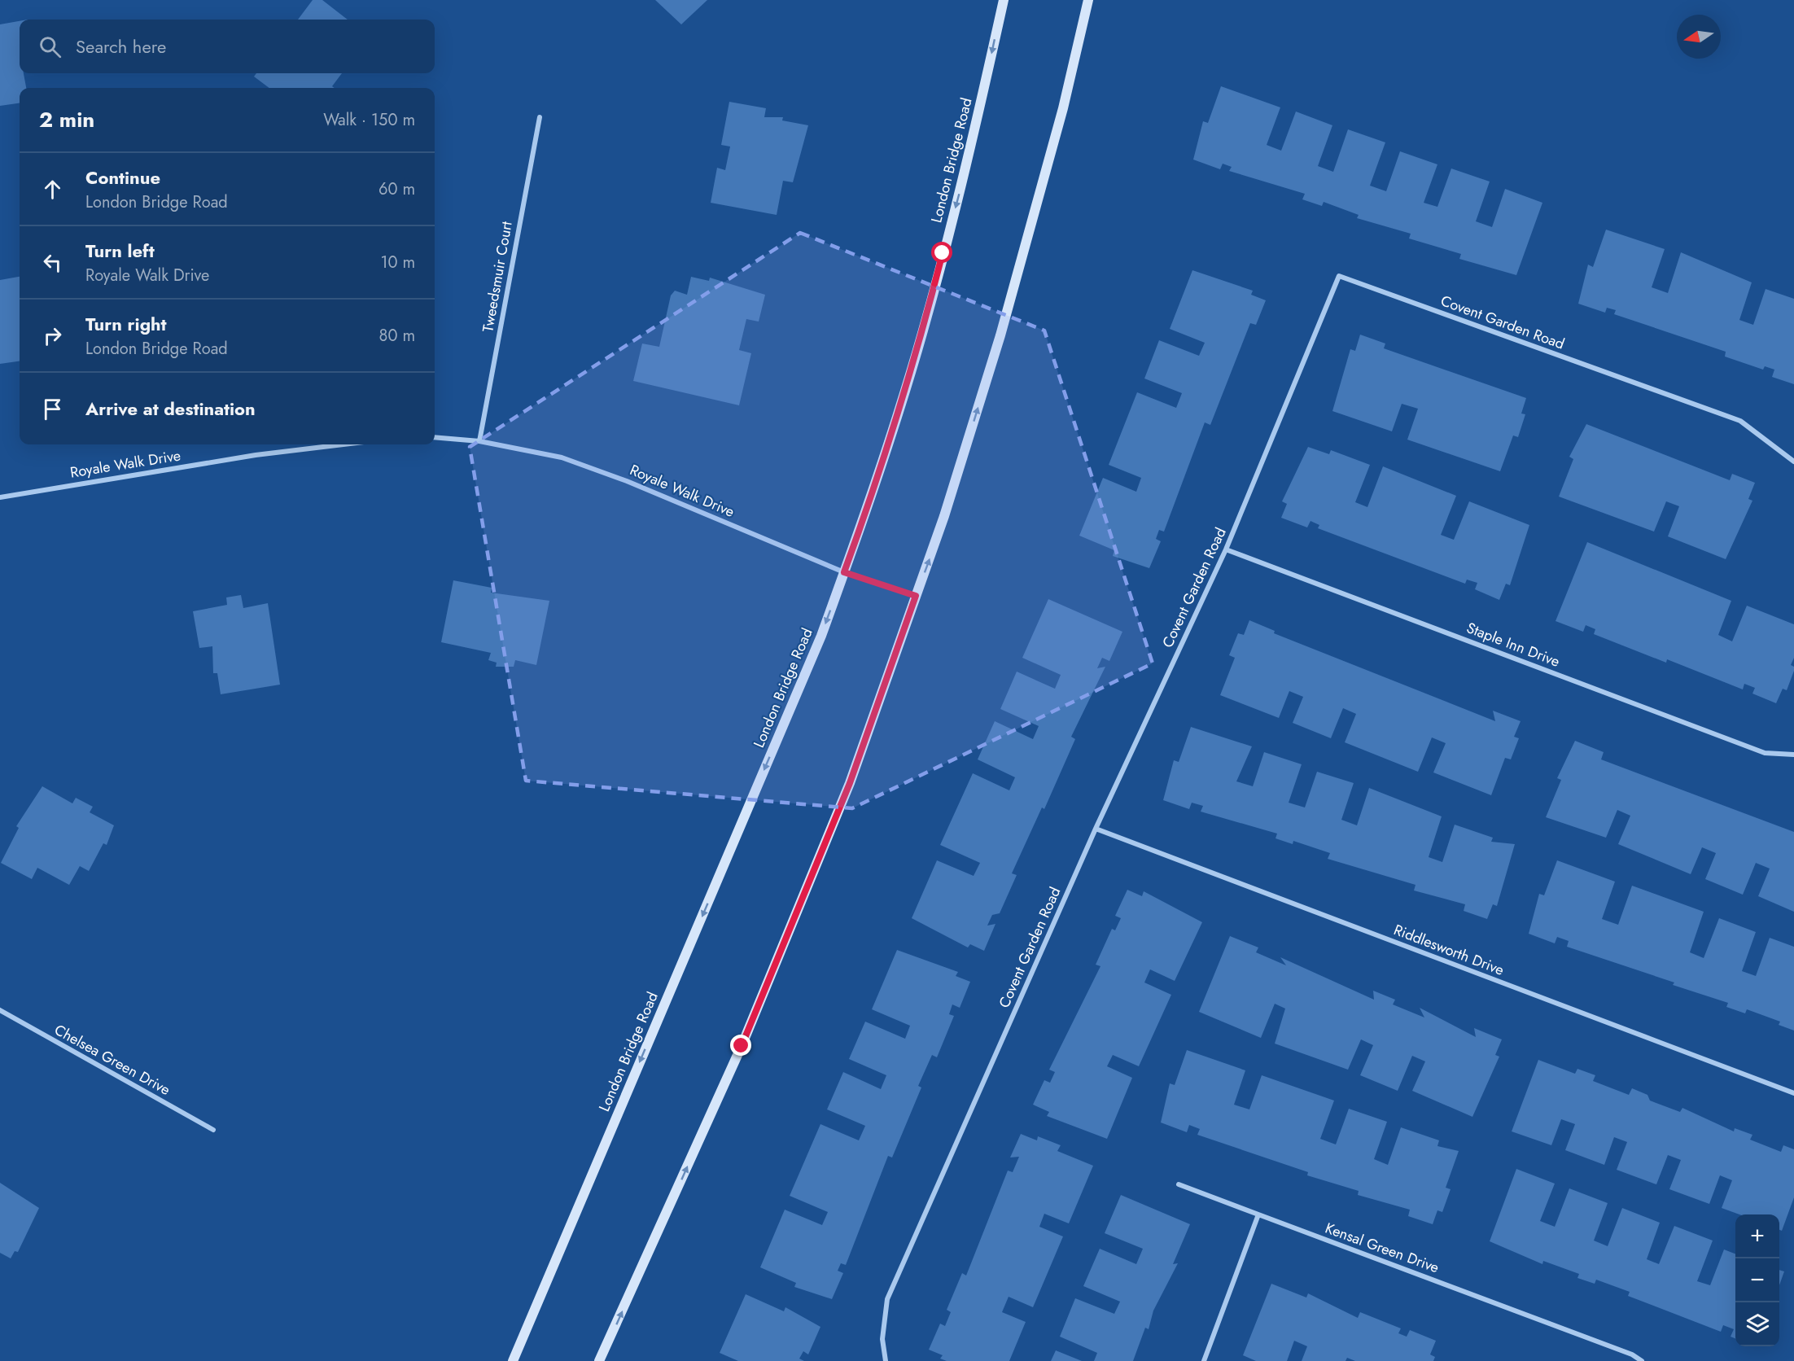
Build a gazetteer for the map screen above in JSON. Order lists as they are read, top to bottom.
{
  "streets": {
    "main road": ["London Bridge Road"],
    "street": [
      "Tweedsmuir Court",
      "Covent Garden Road",
      "Royale Walk Drive",
      "Staple Inn Drive",
      "Riddlesworth Drive",
      "Chelsea Green Drive",
      "Kensal Green Drive"
    ]
  },
  "crossings": [
    ["London Bridge Road", "Royale Walk Drive"],
    ["Tweedsmuir Court", "Royale Walk Drive"],
    ["Covent Garden Road", "Staple Inn Drive"],
    ["Covent Garden Road", "Riddlesworth Drive"]
  ],
  "north": "left",
  "page": {
    "search": "Search here",
    "heading": ["2 min", "Walk · 150 m"],
    "list": [
      ["Continue", "London Bridge Road", "60 m"],
      ["Turn left", "Royale Walk Drive", "10 m"],
      ["Turn right", "London Bridge Road", "80 m"],
      "Arrive at destination"
    ],
    "map_buttons": ["+", "−"]
  }
}
